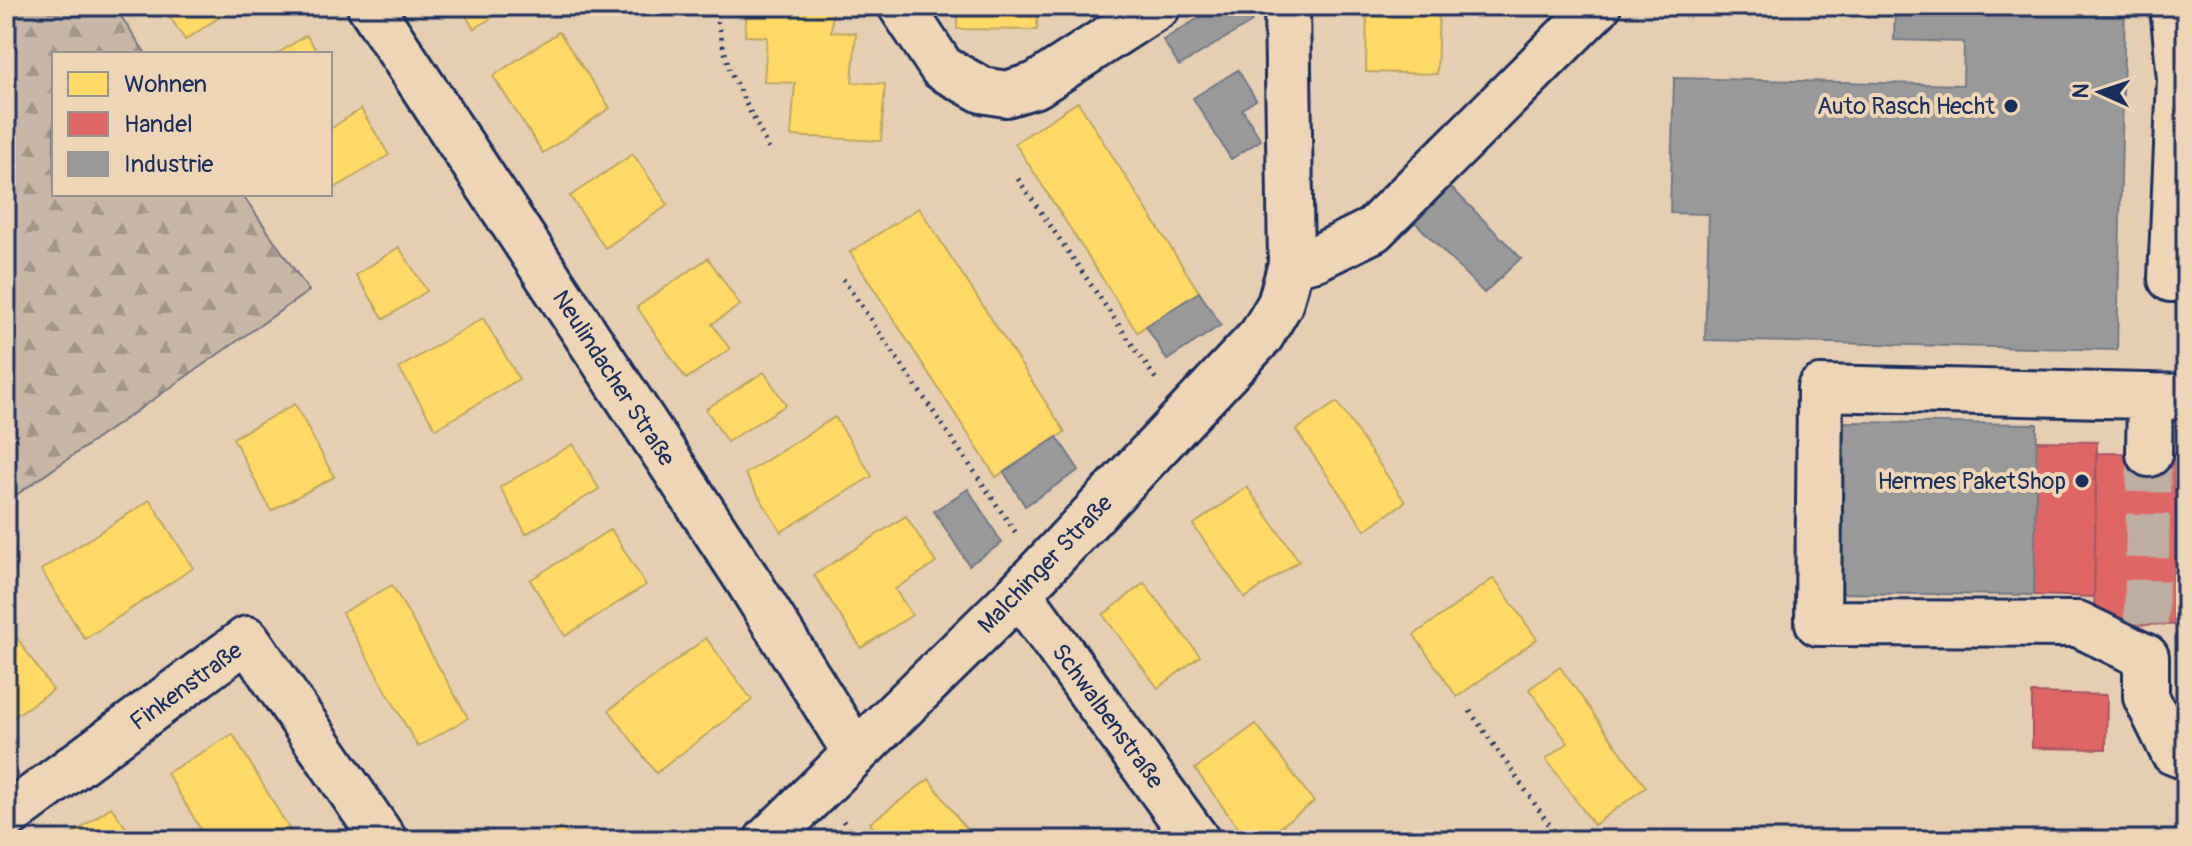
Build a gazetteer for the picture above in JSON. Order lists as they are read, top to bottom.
{
  "streets": {
    "street": [
      "Neulindacher Straße",
      "Malchinger Straße",
      "Finkenstraße",
      "Schwalbenstraße"
    ]
  },
  "crossings": [
    ["Neulindacher Straße", "Malchinger Straße"],
    ["Malchinger Straße", "Schwalbenstraße"]
  ],
  "places": ["Auto Rasch Hecht", "Hermes PaketShop"],
  "legend": ["Wohnen", "Handel", "Industrie"],
  "north": "left"
}
